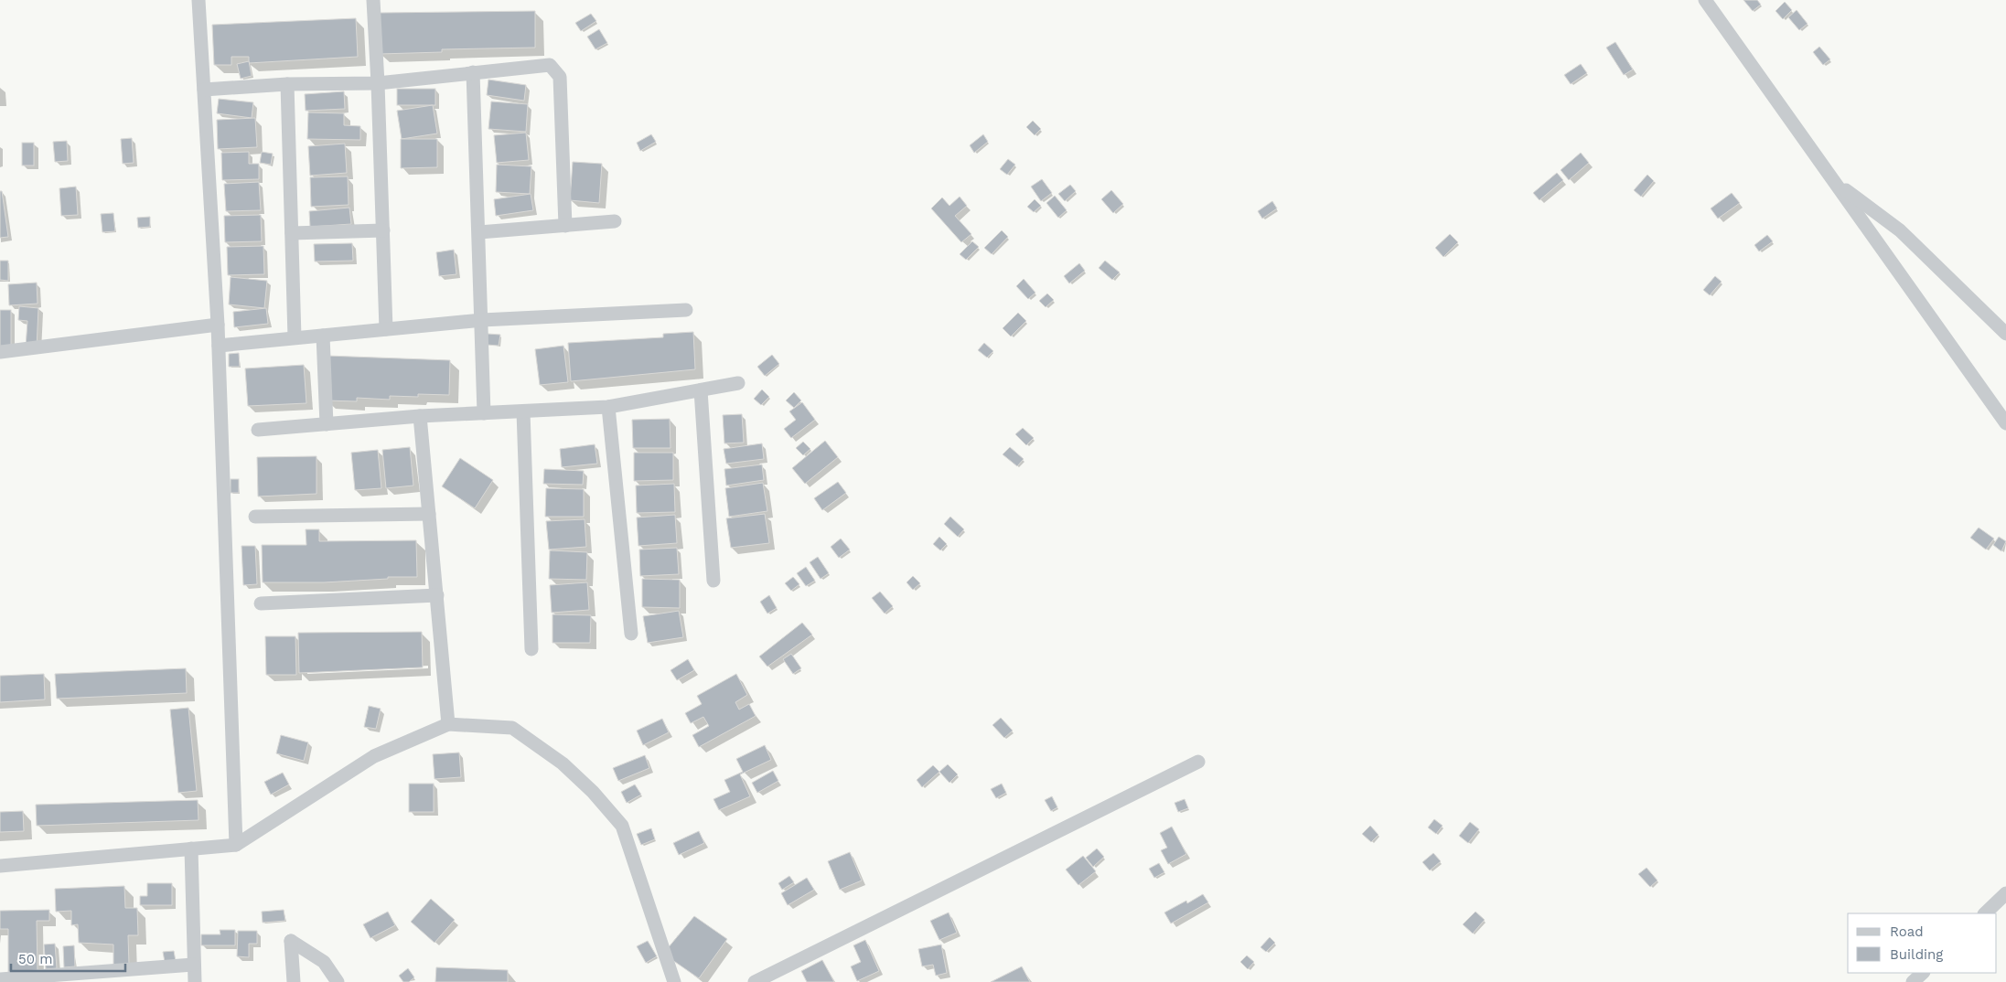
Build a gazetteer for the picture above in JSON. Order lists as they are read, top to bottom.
{
  "legend": ["Road", "Building"],
  "scale_bar": "50 m"
}
